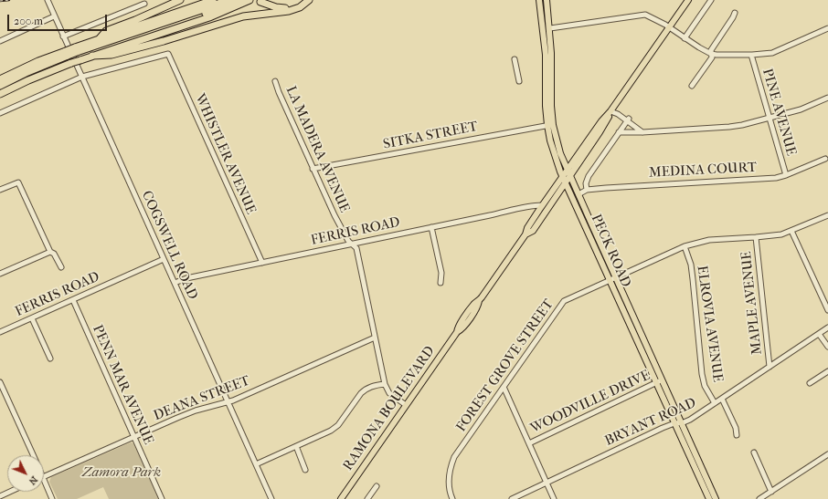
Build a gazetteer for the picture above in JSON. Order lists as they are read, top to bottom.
{
  "streets": {
    "main road": ["PECK ROAD", "RAMONA BOULEVARD"],
    "street": [
      "PINE AVENUE",
      "SITKA STREET",
      "LA MADERA AVENUE",
      "WHISTLER AVENUE",
      "MEDINA COURT",
      "FERRIS ROAD",
      "COGSWELL ROAD",
      "MAPLE AVENUE",
      "ELROVIA AVENUE",
      "FOREST GROVE STREET",
      "PENN MAR AVENUE",
      "DEANA STREET",
      "WOODVILLE DRIVE",
      "BRYANT ROAD"
    ]
  },
  "crossings": [
    ["PINE AVENUE", "MEDINA COURT"],
    ["SITKA STREET", "LA MADERA AVENUE"],
    ["SITKA STREET", "PECK ROAD"],
    ["LA MADERA AVENUE", "FERRIS ROAD"],
    ["LA MADERA AVENUE", "DEANA STREET"],
    ["LA MADERA AVENUE", "RAMONA BOULEVARD"],
    ["WHISTLER AVENUE", "FERRIS ROAD"],
    ["WHISTLER AVENUE", "COGSWELL ROAD"],
    ["MEDINA COURT", "PECK ROAD"],
    ["FERRIS ROAD", "COGSWELL ROAD"],
    ["FERRIS ROAD", "PENN MAR AVENUE"],
    ["FERRIS ROAD", "RAMONA BOULEVARD"],
    ["COGSWELL ROAD", "DEANA STREET"],
    ["PECK ROAD", "FOREST GROVE STREET"],
    ["PECK ROAD", "WOODVILLE DRIVE"],
    ["PECK ROAD", "RAMONA BOULEVARD"],
    ["PECK ROAD", "BRYANT ROAD"],
    ["MAPLE AVENUE", "FOREST GROVE STREET"],
    ["MAPLE AVENUE", "BRYANT ROAD"],
    ["ELROVIA AVENUE", "FOREST GROVE STREET"],
    ["ELROVIA AVENUE", "BRYANT ROAD"],
    ["PENN MAR AVENUE", "DEANA STREET"]
  ],
  "parks": ["Zamora Park"],
  "scale_bar": "200 m",
  "north": "bottom right"
}
